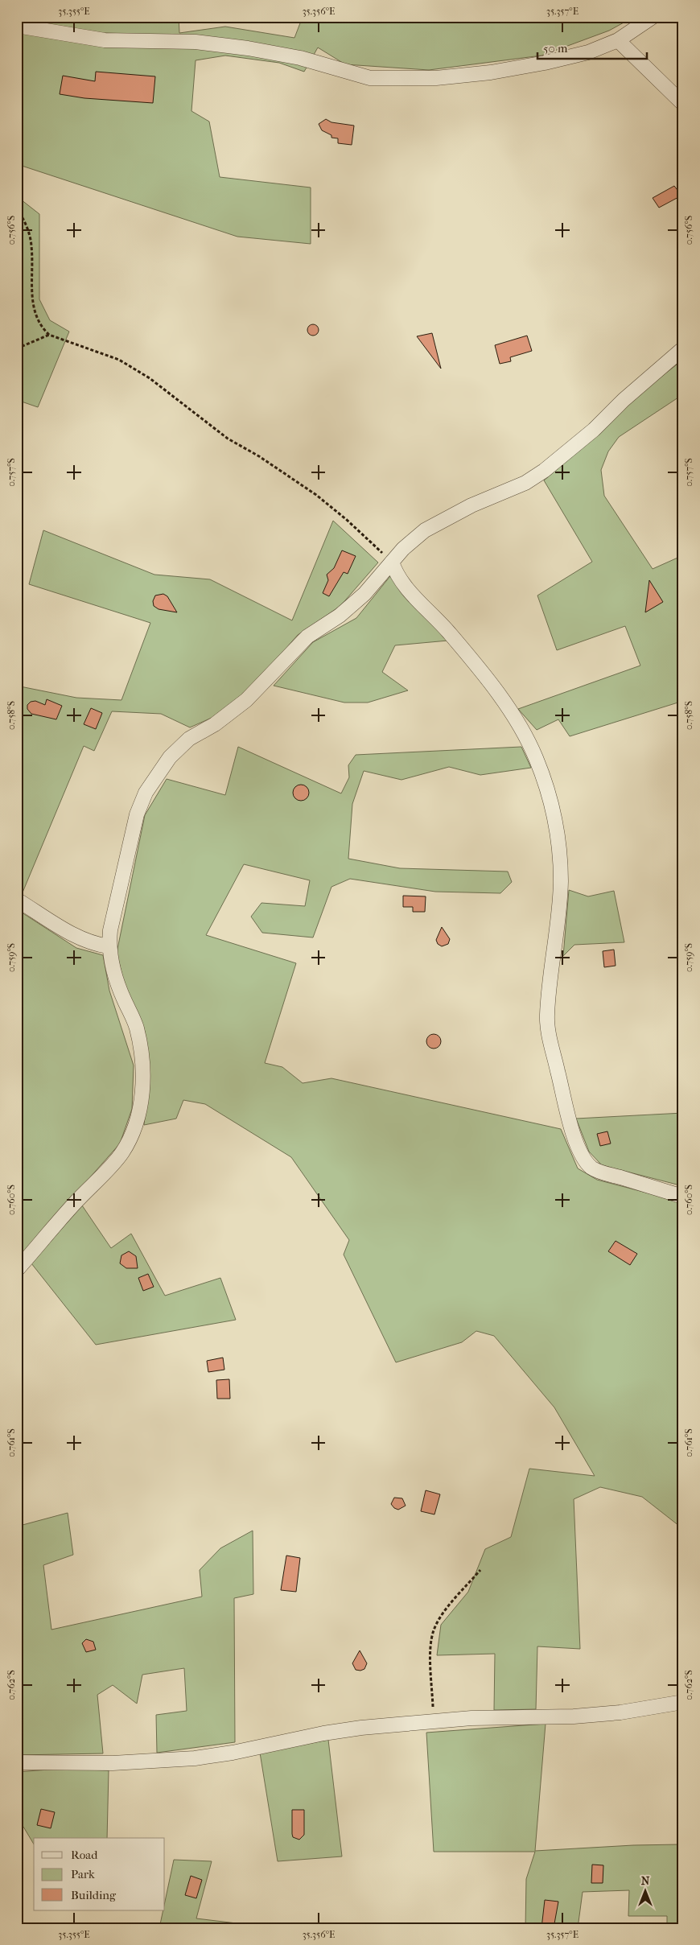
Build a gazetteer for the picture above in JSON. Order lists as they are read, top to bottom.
{
  "legend": ["Road", "Park", "Building"],
  "scale_bar": "50 m",
  "north": "top",
  "coordinates": [
    "35.355°E",
    "35.356°E",
    "35.357°E",
    "0.756°S",
    "0.757°S",
    "0.758°S",
    "0.759°S",
    "0.760°S",
    "0.761°S",
    "0.762°S"
  ]
}
